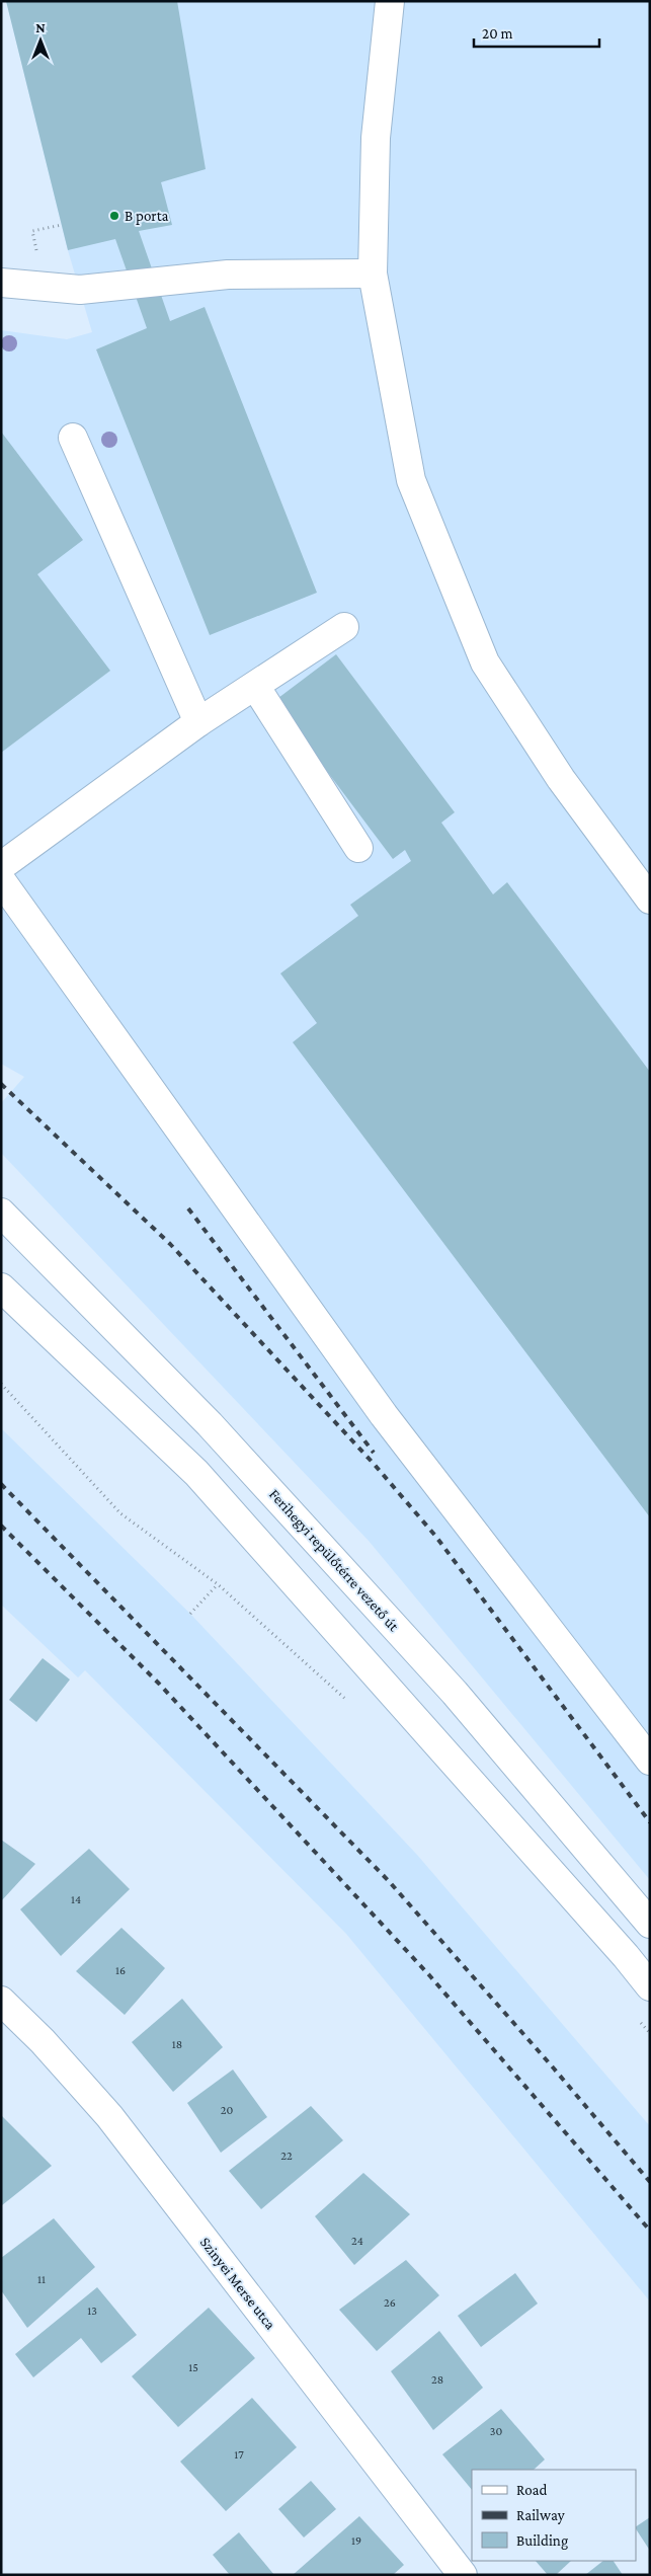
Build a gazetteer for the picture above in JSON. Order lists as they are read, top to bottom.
{
  "streets": {
    "main road": ["Ferihegyi repülőtérre vezető út", "Szinyei Merse utca"]
  },
  "places": ["B porta"],
  "house_numbers": [
    "14",
    "16",
    "18",
    "20",
    "22",
    "24",
    "11",
    "26",
    "13",
    "15",
    "28",
    "30",
    "17",
    "19"
  ],
  "legend": ["Road", "Railway", "Building"],
  "scale_bar": "20 m",
  "north": "top"
}
